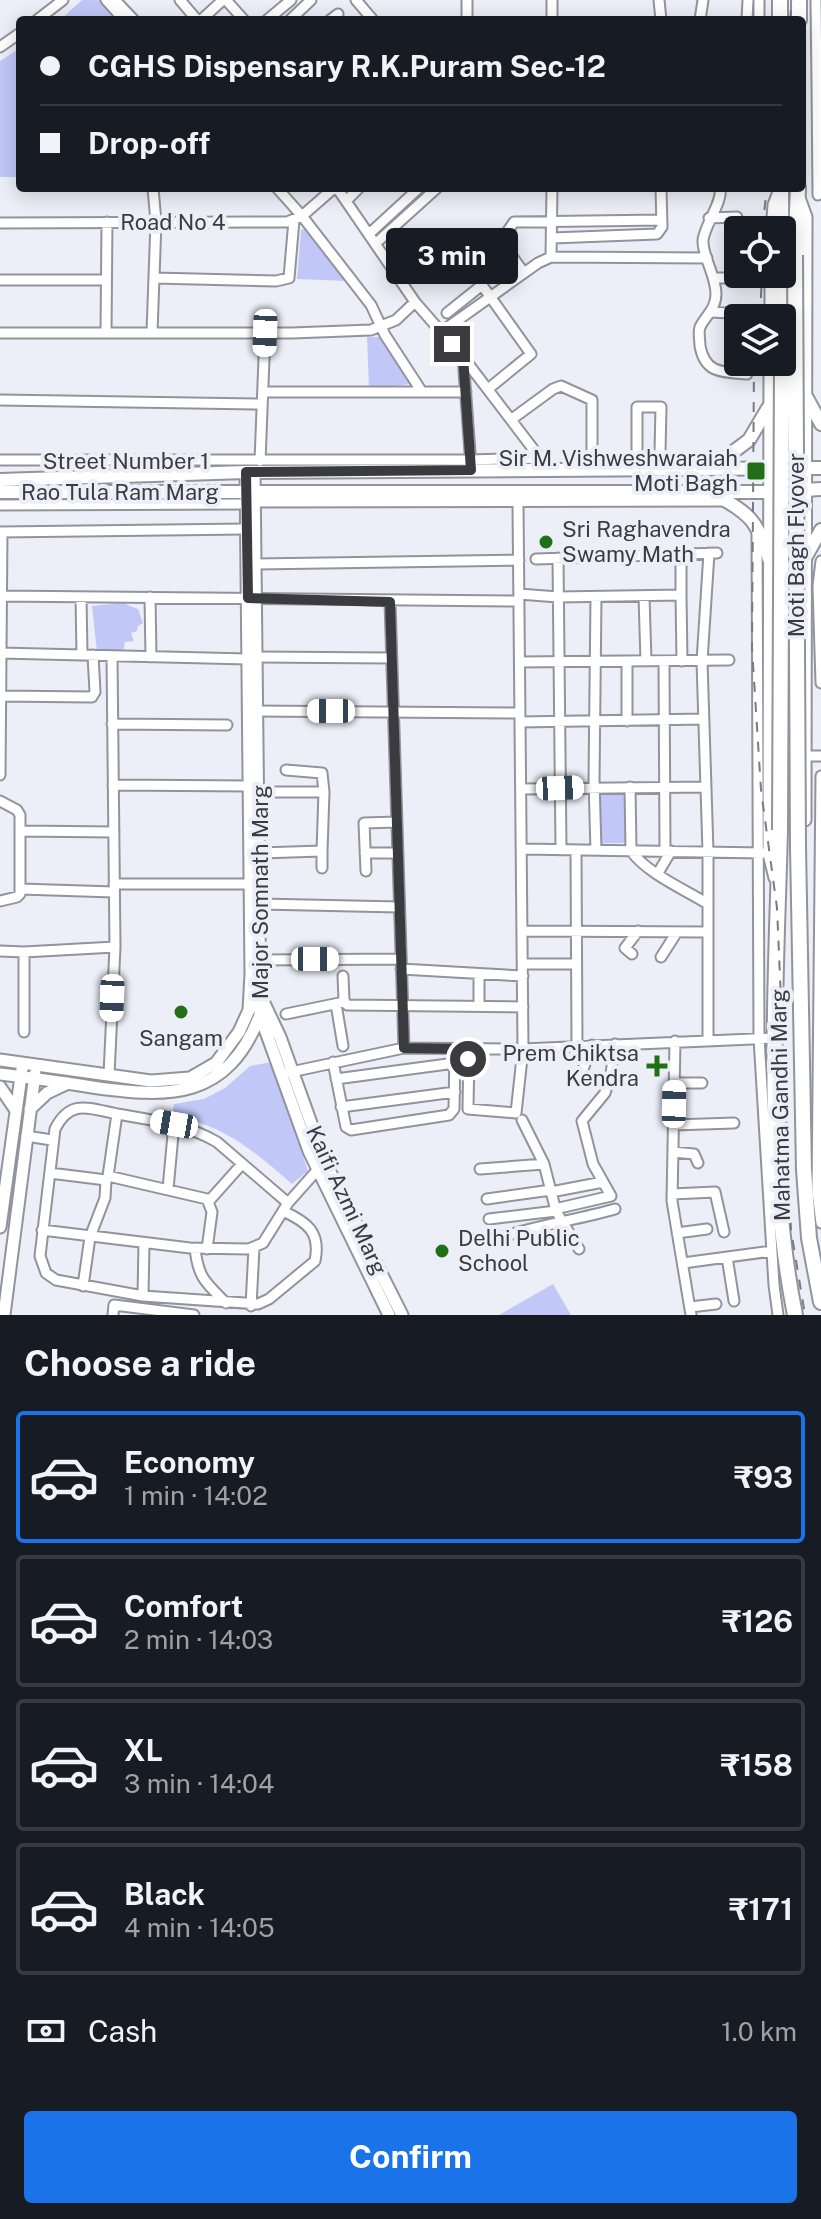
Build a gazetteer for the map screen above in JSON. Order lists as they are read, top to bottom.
{
  "streets": {
    "main road": ["Rao Tula Ram Marg", "Moti Bagh Flyover", "Mahatma Gandhi Marg"],
    "street": [
      "Road No 4",
      "Street Number 1",
      "Major Somnath Marg",
      "Kaifi Azmi Marg"
    ]
  },
  "crossings": [
    ["Street Number 1", "Rao Tula Ram Marg"],
    ["Street Number 1", "Major Somnath Marg"],
    ["Rao Tula Ram Marg", "Major Somnath Marg"],
    ["Moti Bagh Flyover", "Mahatma Gandhi Marg"],
    ["Major Somnath Marg", "Kaifi Azmi Marg"]
  ],
  "places": {
    "transit": ["Sir M. Vishweshwaraiah Moti Bagh"],
    "other": ["Sri Raghavendra Swamy Math", "Sangam", "Delhi Public School"],
    "health": ["Prem Chiktsa Kendra"]
  },
  "page": {
    "banner": ["CGHS Dispensary R.K.Puram Sec-12", "Drop-off"],
    "bubble": "3 min",
    "heading": "Choose a ride",
    "list": [
      {
        "name": "Economy",
        "note": "1 min · 14:02",
        "value": "₹93"
      },
      {
        "name": "Comfort",
        "note": "2 min · 14:03",
        "value": "₹126"
      },
      {
        "name": "XL",
        "note": "3 min · 14:04",
        "value": "₹158"
      },
      {
        "name": "Black",
        "note": "4 min · 14:05",
        "value": "₹171"
      }
    ],
    "pay": ["Cash", "1.0 km"],
    "buttons": "Confirm"
  }
}
